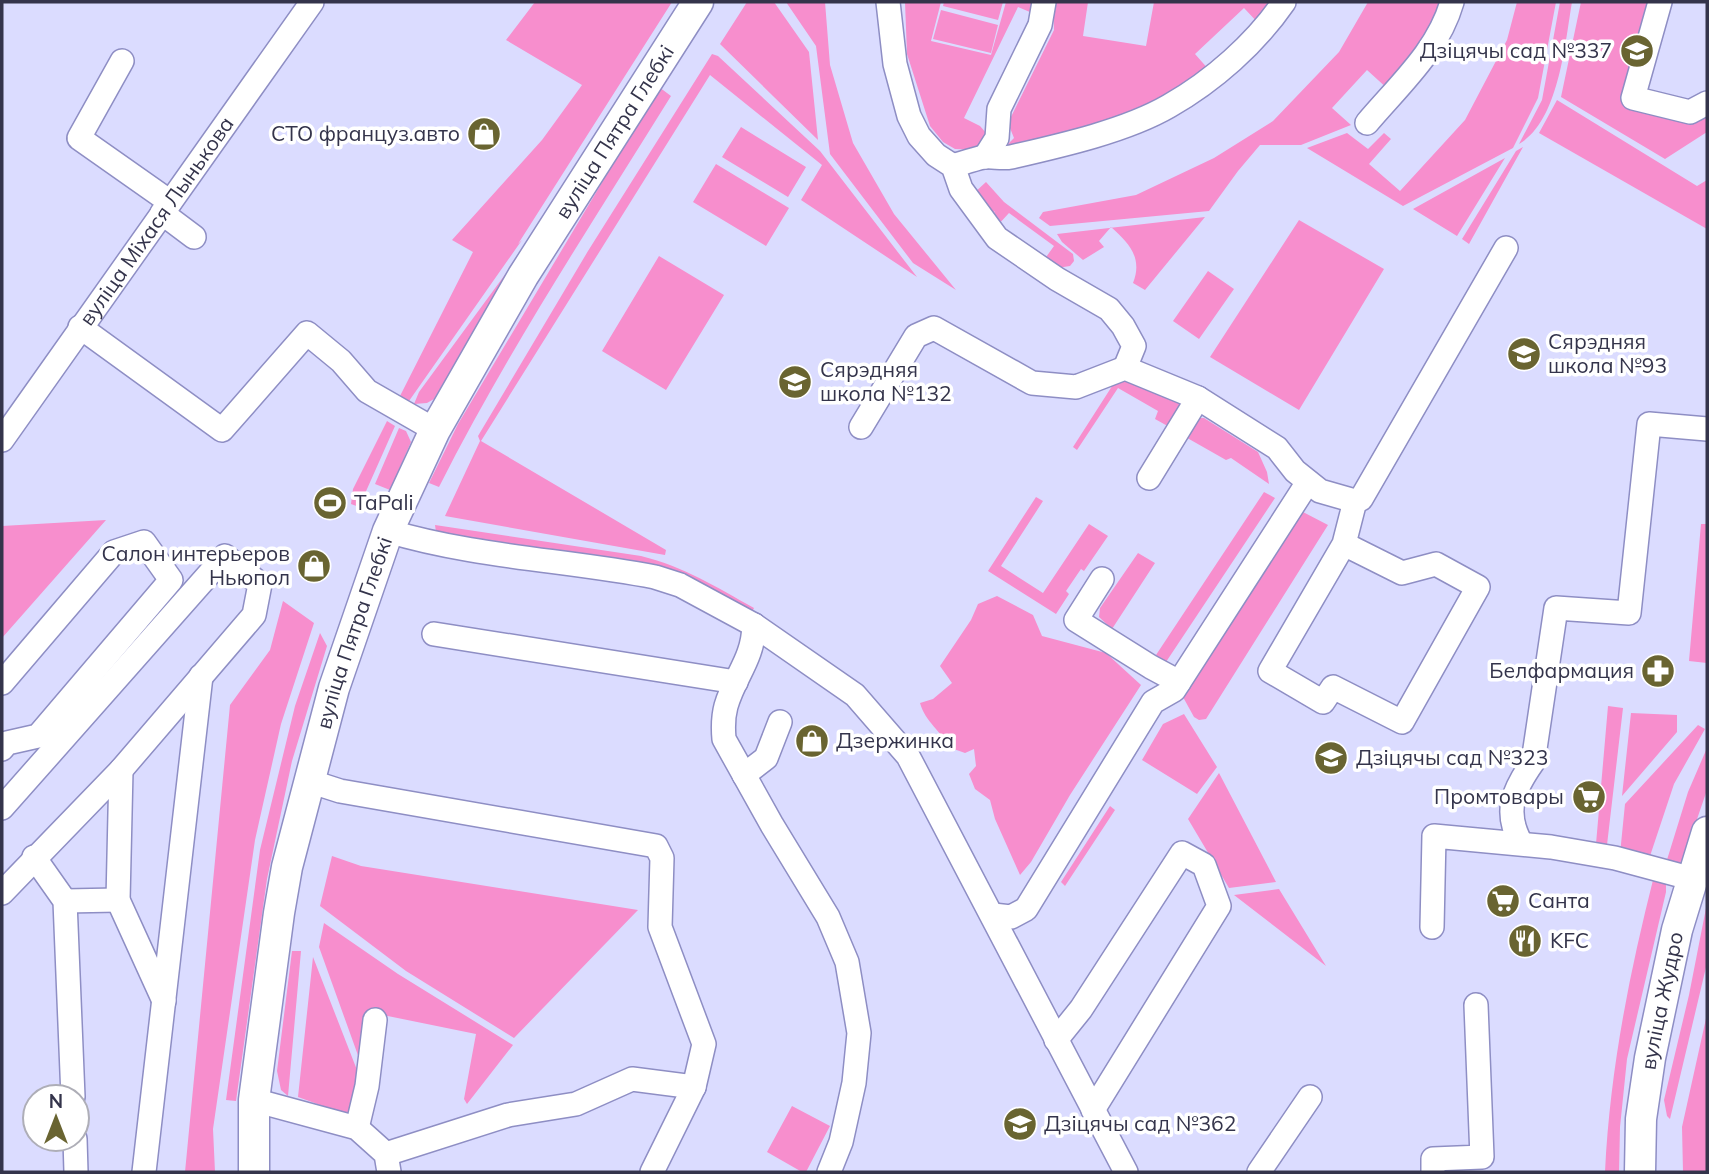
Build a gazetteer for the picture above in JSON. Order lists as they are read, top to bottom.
{
  "streets": {
    "main road": ["вуліца Пятра Глебкі", "вуліца Жудро"],
    "street": ["вуліца Міхася Лынькова"]
  },
  "places": {
    "school or university": [
      "Дзіцячы сад №337",
      "Сярэдняя школа №93",
      "Сярэдняя школа №132",
      "Дзіцячы сад №323",
      "Дзіцячы сад №362"
    ],
    "shop": ["СТО француз.авто", "Салон интерьеров Ньюпол", "Дзержинка"],
    "sports": ["TaPali"],
    "pharmacy": ["Белфармация"],
    "supermarket": ["Промтовары", "Санта"],
    "restaurant": ["KFC"]
  },
  "north": "top"
}
